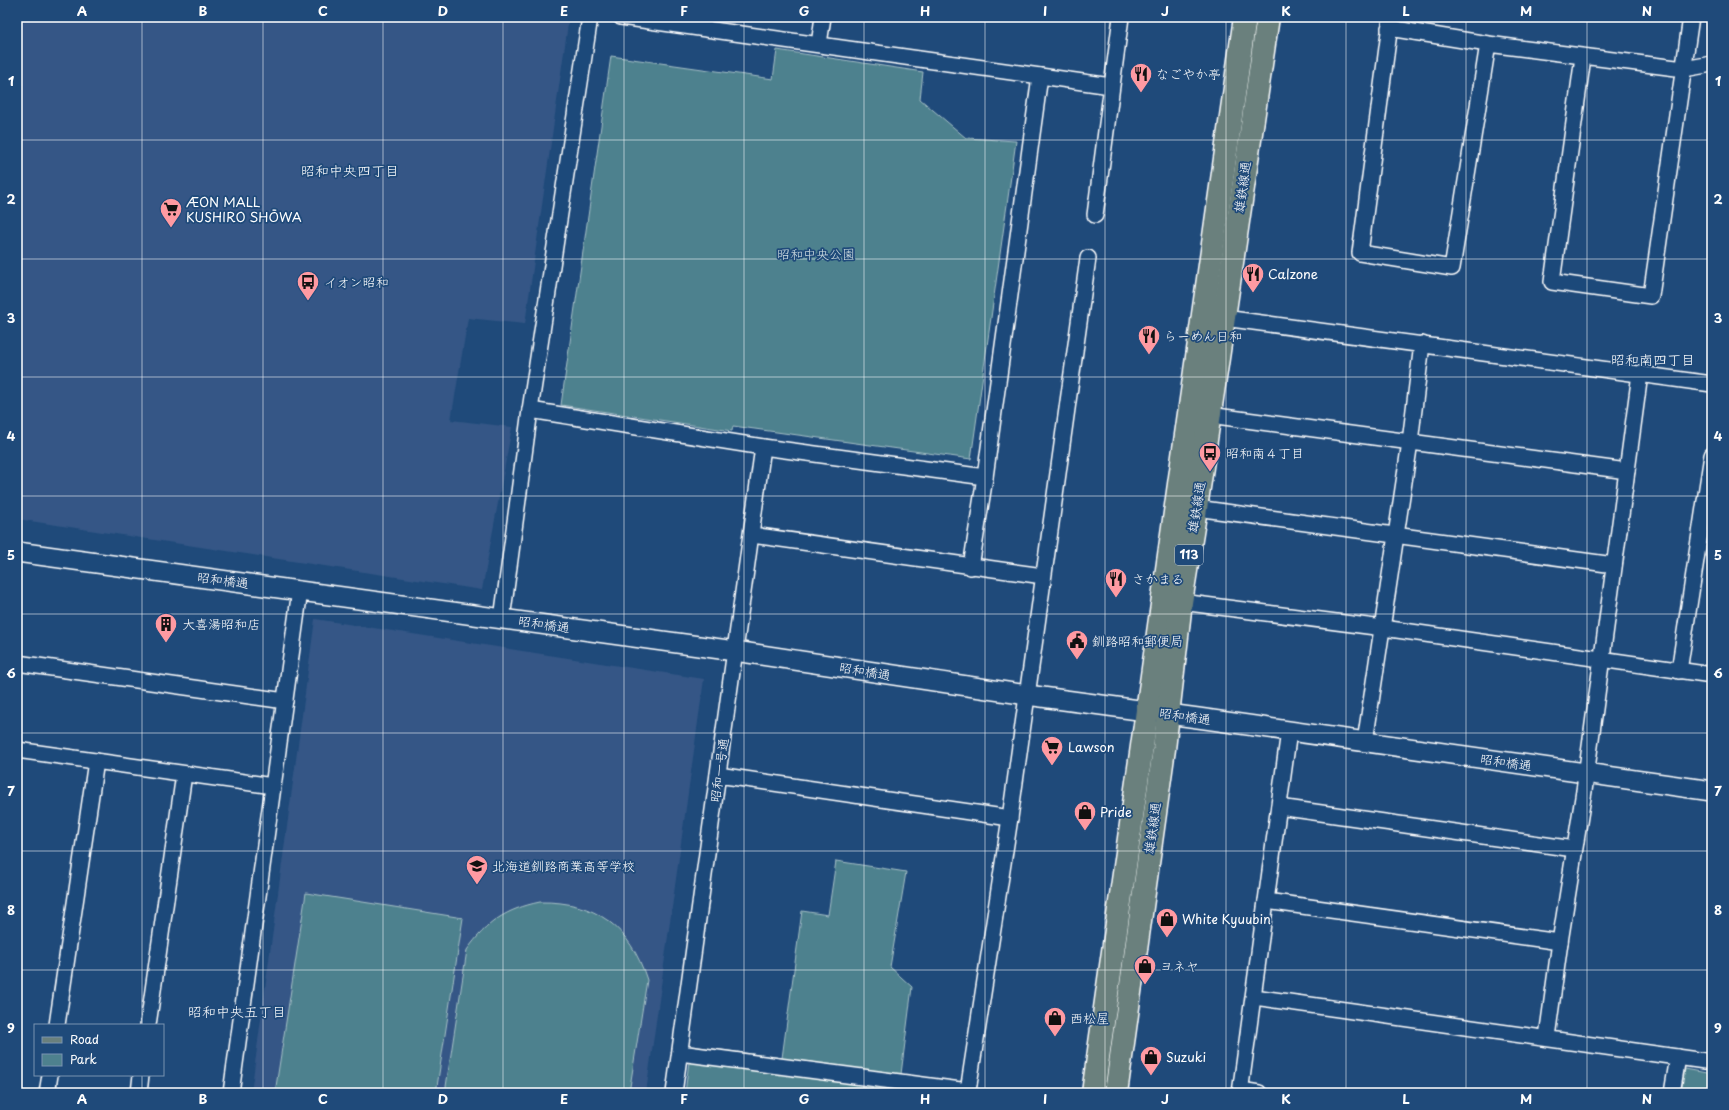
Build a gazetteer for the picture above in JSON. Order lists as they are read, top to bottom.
{
  "streets": {
    "main road": ["雄鉄線通", "113"],
    "street": ["昭和橋通", "昭和一号通"]
  },
  "crossings": [
    ["雄鉄線通", "昭和橋通"],
    ["昭和橋通", "昭和一号通"]
  ],
  "districts": ["昭和中央四丁目", "昭和南四丁目", "昭和中央五丁目"],
  "parks": ["昭和中央公園"],
  "places": {
    "restaurant": [
      "なごやか亭",
      "Calzone",
      "らーめん日和",
      "さかまる"
    ],
    "supermarket": ["ÆON MALL KUSHIRO SHŌWA", "Lawson"],
    "bus stop": ["イオン昭和", "昭和南４丁目"],
    "building": ["大喜湯昭和店"],
    "public building": ["釧路昭和郵便局"],
    "shop": [
      "Pride",
      "White Kyuubin",
      "ヨネヤ",
      "西松屋",
      "Suzuki"
    ],
    "school or university": ["北海道釧路商業高等学校"]
  },
  "legend": ["Road", "Park"],
  "grid": {
    "columns": [
      "A",
      "B",
      "C",
      "D",
      "E",
      "F",
      "G",
      "H",
      "I",
      "J",
      "K",
      "L",
      "M",
      "N"
    ],
    "rows": [
      "1",
      "2",
      "3",
      "4",
      "5",
      "6",
      "7",
      "8",
      "9"
    ]
  }
}
